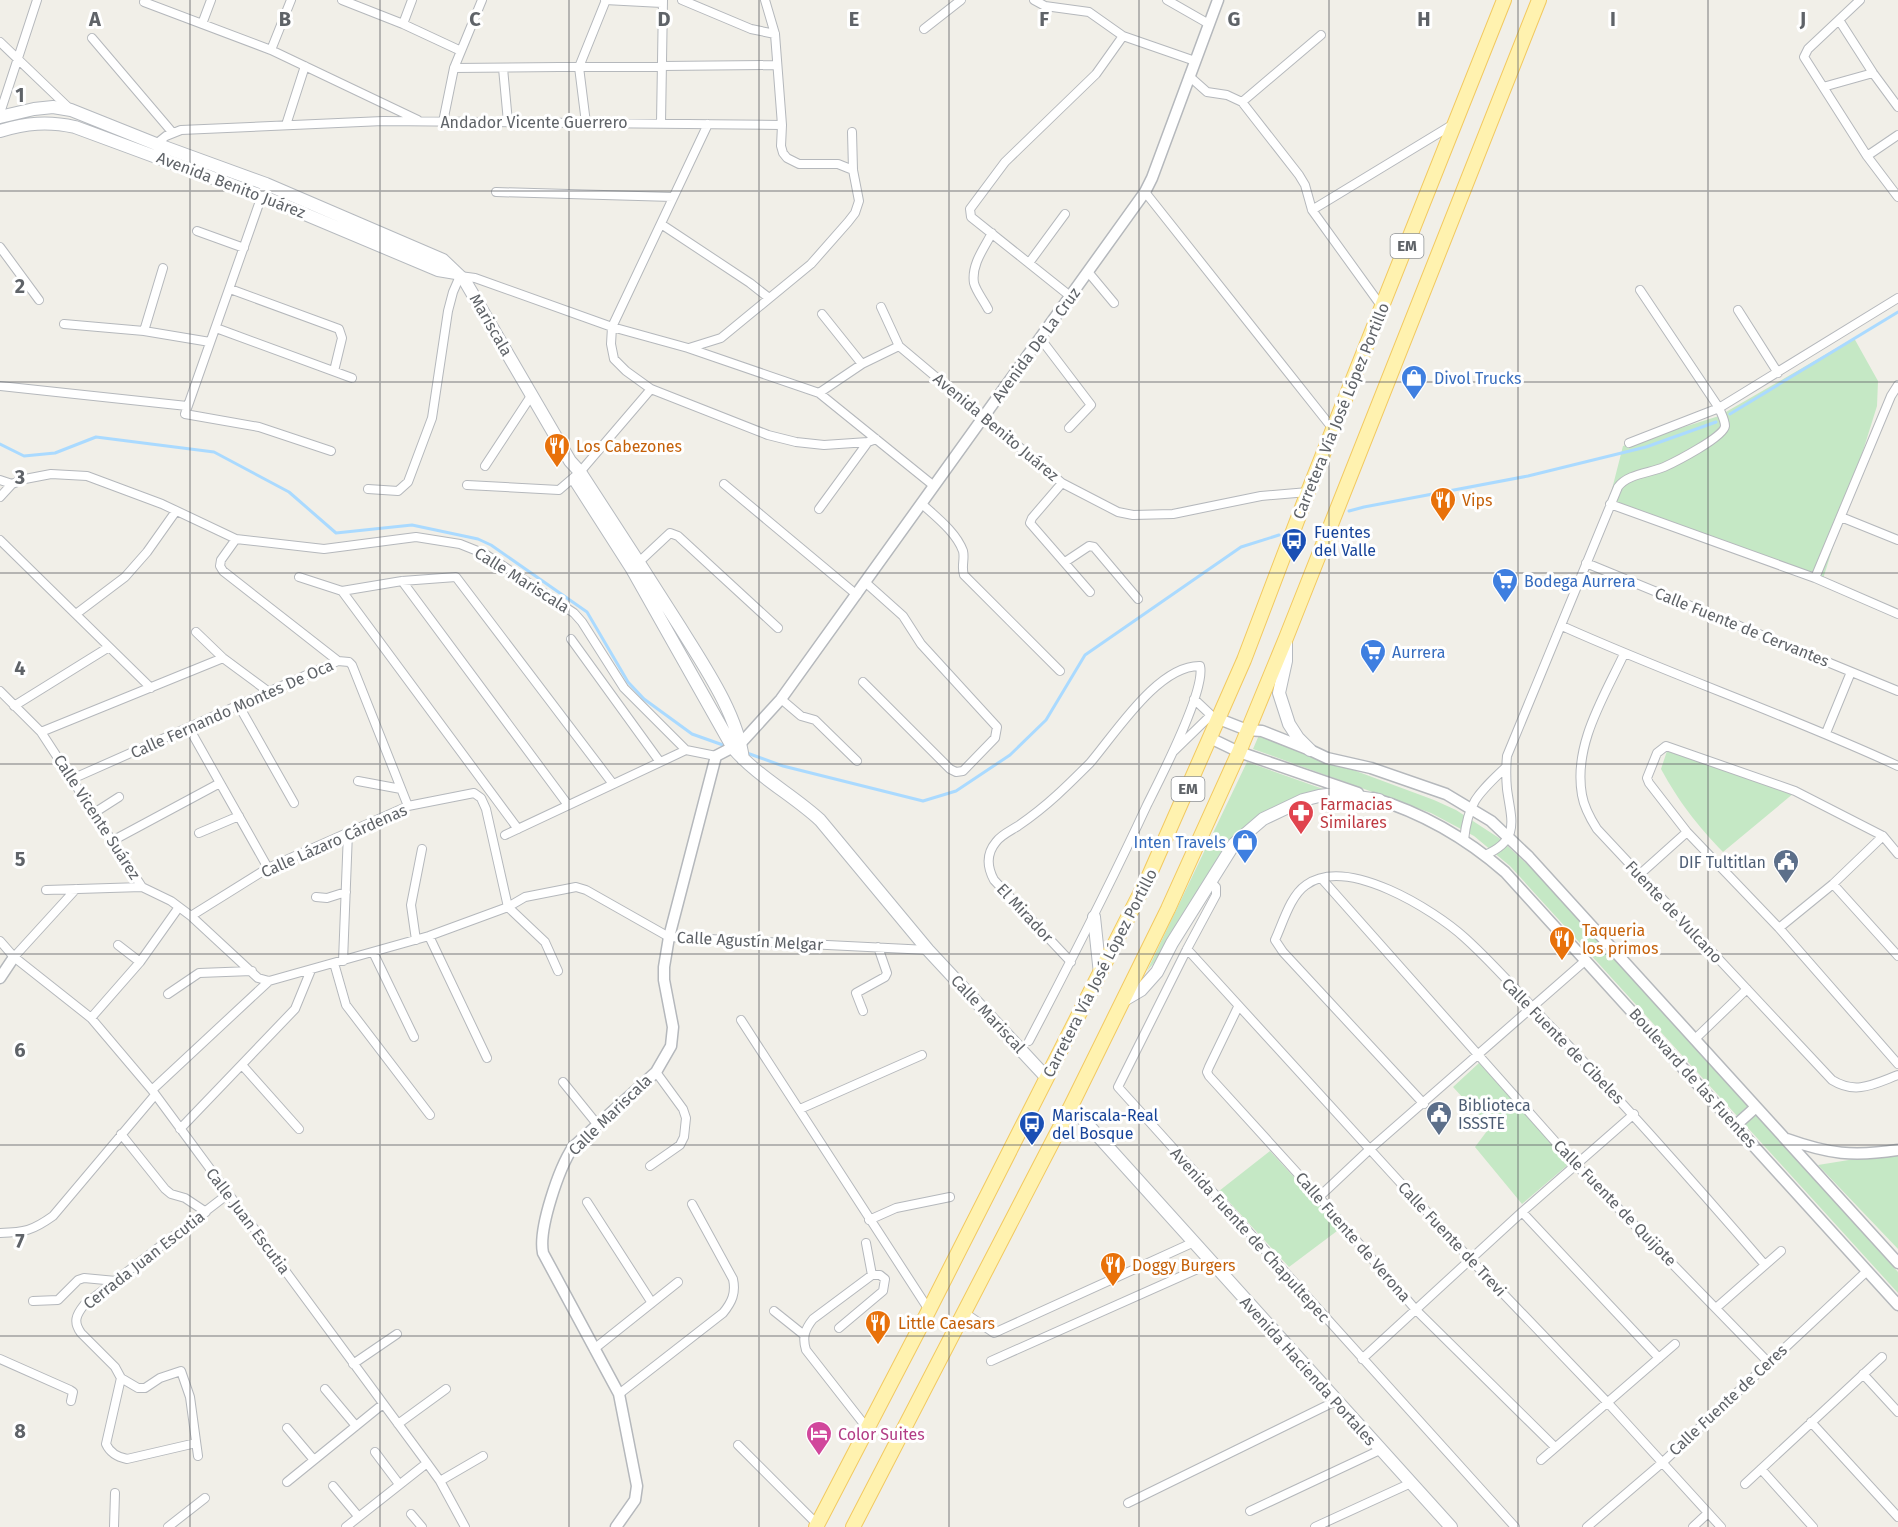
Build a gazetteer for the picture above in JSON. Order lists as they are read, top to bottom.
{
  "streets": {
    "main road": [
      "Avenida Benito Juárez",
      "EM",
      "Mariscala",
      "Carretera Vía José López Portillo",
      "Calle Mariscal",
      "Avenida Hacienda Portales"
    ],
    "street": [
      "Andador Vicente Guerrero",
      "Avenida De La Cruz",
      "Calle Mariscala",
      "Calle Fuente de Cervantes",
      "Calle Fernando Montes De Oca",
      "Calle Vicente Suárez",
      "Calle Lázaro Cárdenas",
      "Fuente de Vulcano",
      "El Mirador",
      "Calle Agustín Melgar",
      "Calle Fuente de Cibeles",
      "Boulevard de las Fuentes",
      "Calle Fuente de Quijote",
      "Calle Juan Escutia",
      "Avenida Fuente de Chapultepec",
      "Calle Fuente de Verona",
      "Calle Fuente de Trevi",
      "Cerrada Juan Escutia",
      "Calle Fuente de Ceres"
    ]
  },
  "crossings": [
    ["Avenida Benito Juárez", "Mariscala"],
    ["Avenida Benito Juárez", "Avenida De La Cruz"],
    ["Avenida Benito Juárez", "Carretera Vía José López Portillo"],
    ["Carretera Vía José López Portillo", "Calle Mariscal"],
    ["Carretera Vía José López Portillo", "Boulevard de las Fuentes"],
    ["Carretera Vía José López Portillo", "Avenida Hacienda Portales"],
    ["Calle Mariscala", "Calle Agustín Melgar"],
    ["Calle Fernando Montes De Oca", "Calle Vicente Suárez"],
    ["Calle Fernando Montes De Oca", "Calle Lázaro Cárdenas"],
    ["Calle Vicente Suárez", "Calle Lázaro Cárdenas"],
    ["Calle Lázaro Cárdenas", "Calle Agustín Melgar"],
    ["Calle Agustín Melgar", "Calle Mariscal"],
    ["Calle Agustín Melgar", "Calle Juan Escutia"],
    ["Calle Fuente de Cibeles", "Calle Fuente de Quijote"],
    ["Boulevard de las Fuentes", "Calle Fuente de Ceres"],
    ["Calle Fuente de Quijote", "Calle Fuente de Ceres"],
    ["Calle Juan Escutia", "Cerrada Juan Escutia"],
    ["Avenida Fuente de Chapultepec", "Calle Fuente de Trevi"],
    ["Calle Fuente de Verona", "Calle Fuente de Trevi"],
    ["Calle Fuente de Trevi", "Calle Fuente de Ceres"]
  ],
  "places": {
    "shop": ["Divol Trucks", "Inten Travels"],
    "restaurant": [
      "Los Cabezones",
      "Vips",
      "Taqueria los primos",
      "Doggy Burgers",
      "Little Caesars"
    ],
    "bus stop": ["Fuentes del Valle", "Mariscala-Real del Bosque"],
    "supermarket": ["Bodega Aurrera", "Aurrera"],
    "pharmacy": ["Farmacias Similares"],
    "public building": ["DIF Tultitlan", "Biblioteca ISSSTE"],
    "hotel": ["Color Suites"]
  },
  "grid": {
    "columns": [
      "A",
      "B",
      "C",
      "D",
      "E",
      "F",
      "G",
      "H",
      "I",
      "J"
    ],
    "rows": [
      "1",
      "2",
      "3",
      "4",
      "5",
      "6",
      "7",
      "8"
    ]
  }
}
